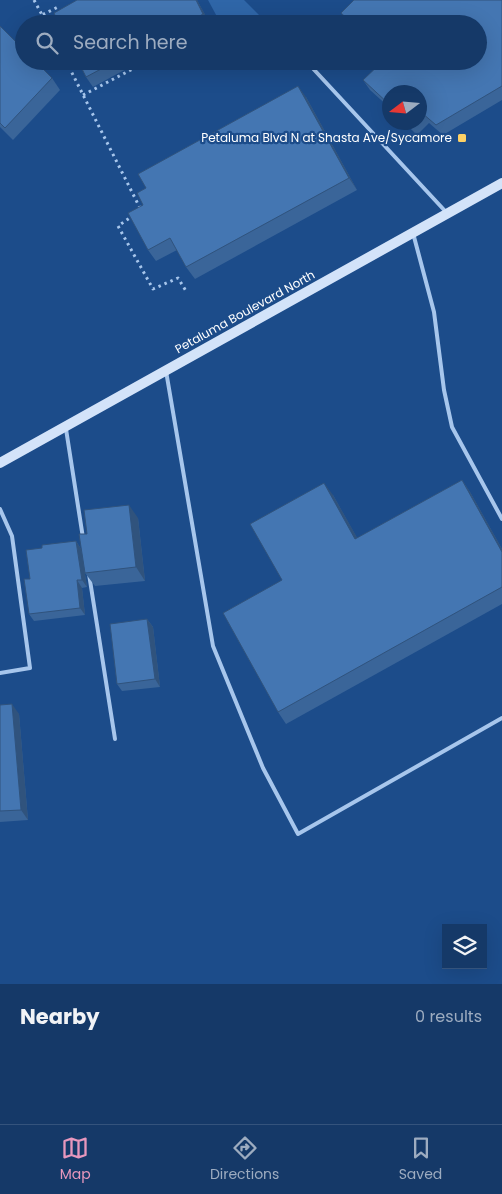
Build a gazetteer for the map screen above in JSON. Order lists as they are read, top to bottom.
{
  "streets": {
    "main road": ["Petaluma Boulevard North"]
  },
  "places": {
    "transit": ["Petaluma Blvd N at Shasta Ave/Sycamore"]
  },
  "north": "left",
  "page": {
    "search": "Search here",
    "heading": ["Nearby", "0 results"],
    "nav": ["Map", "Directions", "Saved"]
  }
}
